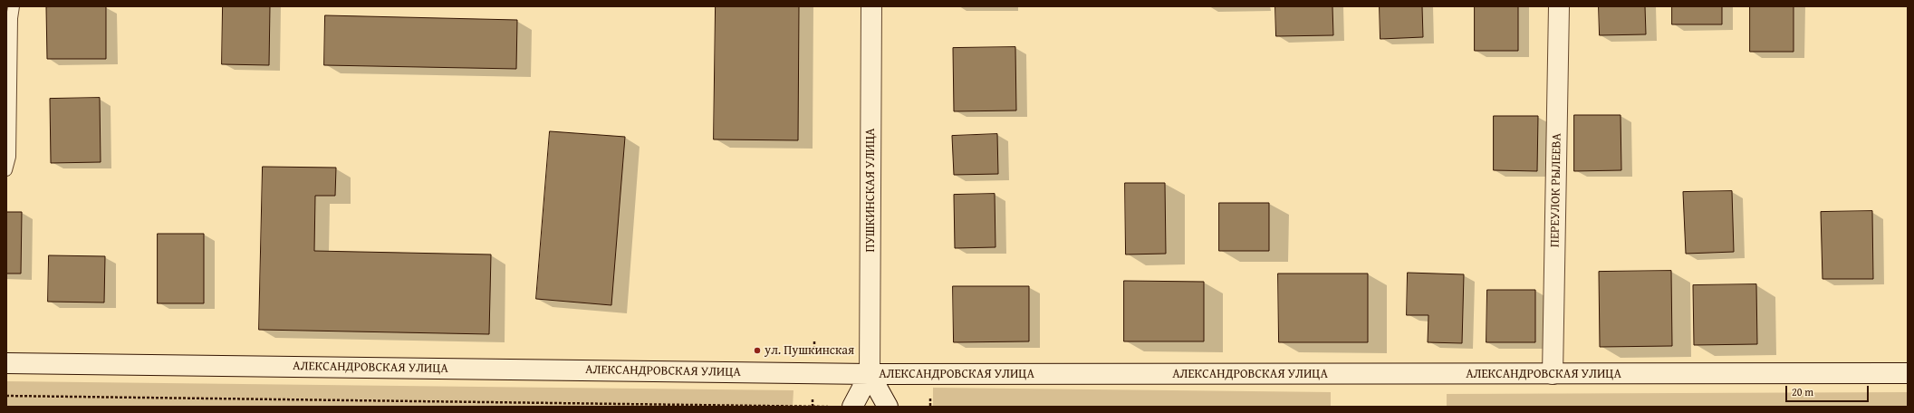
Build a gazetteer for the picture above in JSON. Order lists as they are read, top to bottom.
{
  "streets": {
    "street": ["ПУШКИНСКАЯ УЛИЦА", "ПЕРЕУЛОК РЫЛЕЕВА", "АЛЕКСАНДРОВСКАЯ УЛИЦА"]
  },
  "crossings": [
    ["ПУШКИНСКАЯ УЛИЦА", "АЛЕКСАНДРОВСКАЯ УЛИЦА"],
    ["ПЕРЕУЛОК РЫЛЕЕВА", "АЛЕКСАНДРОВСКАЯ УЛИЦА"]
  ],
  "places": ["ул. Пушкинская"],
  "scale_bar": "20 m"
}
